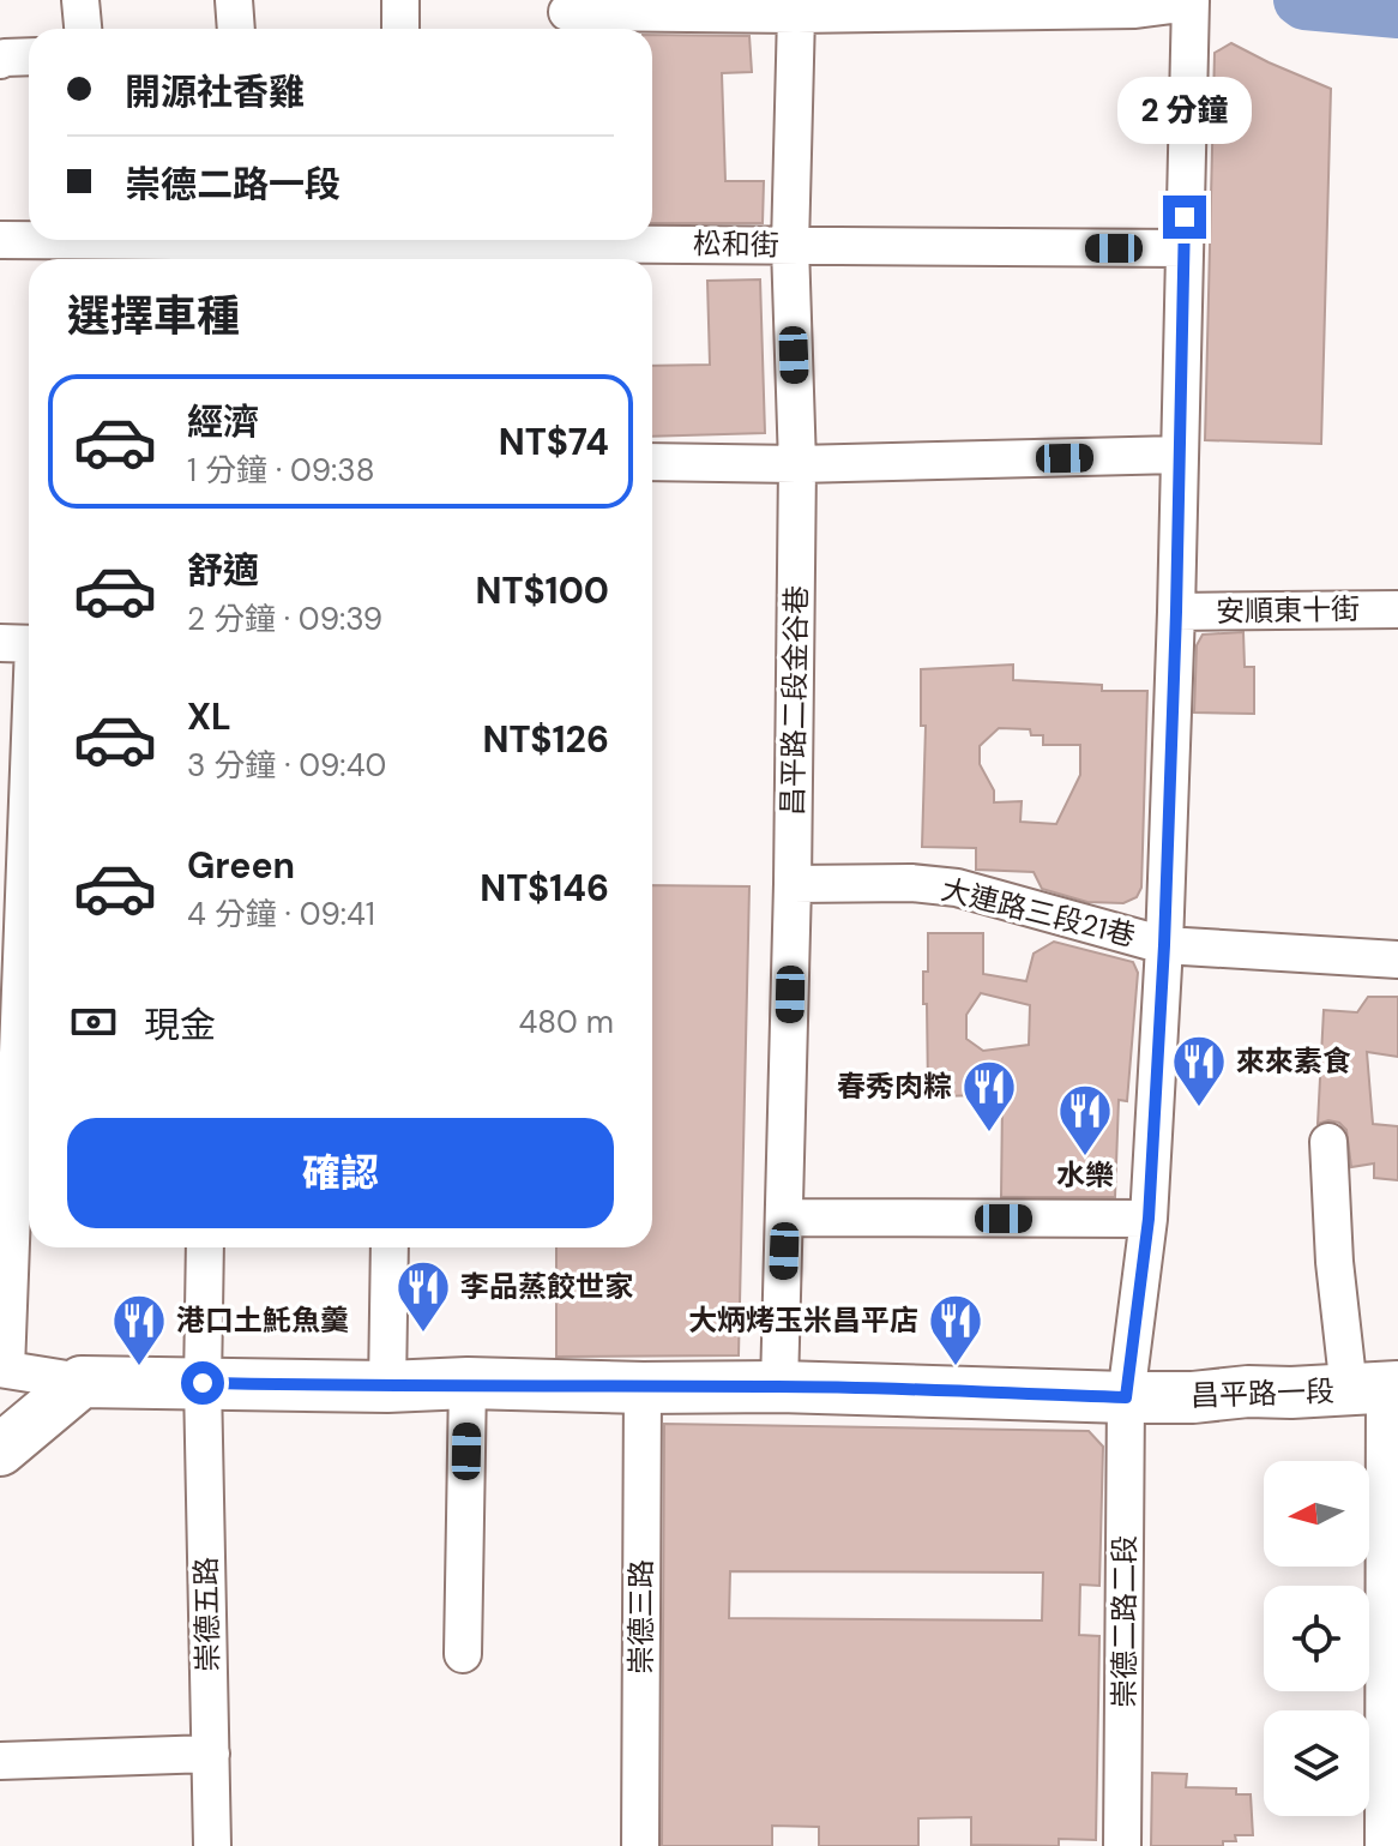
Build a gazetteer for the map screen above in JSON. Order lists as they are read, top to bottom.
{
  "streets": {
    "street": [
      "松和街",
      "安順東十街",
      "昌平路二段金谷巷",
      "大連路三段21巷",
      "昌平路一段",
      "崇德五路",
      "崇德三路",
      "崇德二路二段"
    ]
  },
  "crossings": [
    ["松和街", "昌平路二段金谷巷"],
    ["松和街", "崇德二路二段"],
    ["安順東十街", "崇德二路二段"],
    ["昌平路二段金谷巷", "大連路三段21巷"],
    ["昌平路二段金谷巷", "昌平路一段"],
    ["大連路三段21巷", "崇德二路二段"],
    ["昌平路一段", "崇德五路"],
    ["昌平路一段", "崇德三路"],
    ["昌平路一段", "崇德二路二段"]
  ],
  "places": {
    "restaurant": [
      "來來素食",
      "春秀肉粽",
      "水樂",
      "李品蒸餃世家",
      "港口土魠魚羹",
      "大炳烤玉米昌平店"
    ]
  },
  "north": "left",
  "page": {
    "banner": ["開源社香雞", "崇德二路一段"],
    "bubble": "2 分鐘",
    "heading": "選擇車種",
    "list": [
      {
        "name": "經濟",
        "note": "1 分鐘 · 09:38",
        "value": "NT$74"
      },
      {
        "name": "舒適",
        "note": "2 分鐘 · 09:39",
        "value": "NT$100"
      },
      {
        "name": "XL",
        "note": "3 分鐘 · 09:40",
        "value": "NT$126"
      },
      {
        "name": "Green",
        "note": "4 分鐘 · 09:41",
        "value": "NT$146"
      }
    ],
    "pay": ["現金", "480 m"],
    "buttons": "確認"
  }
}
